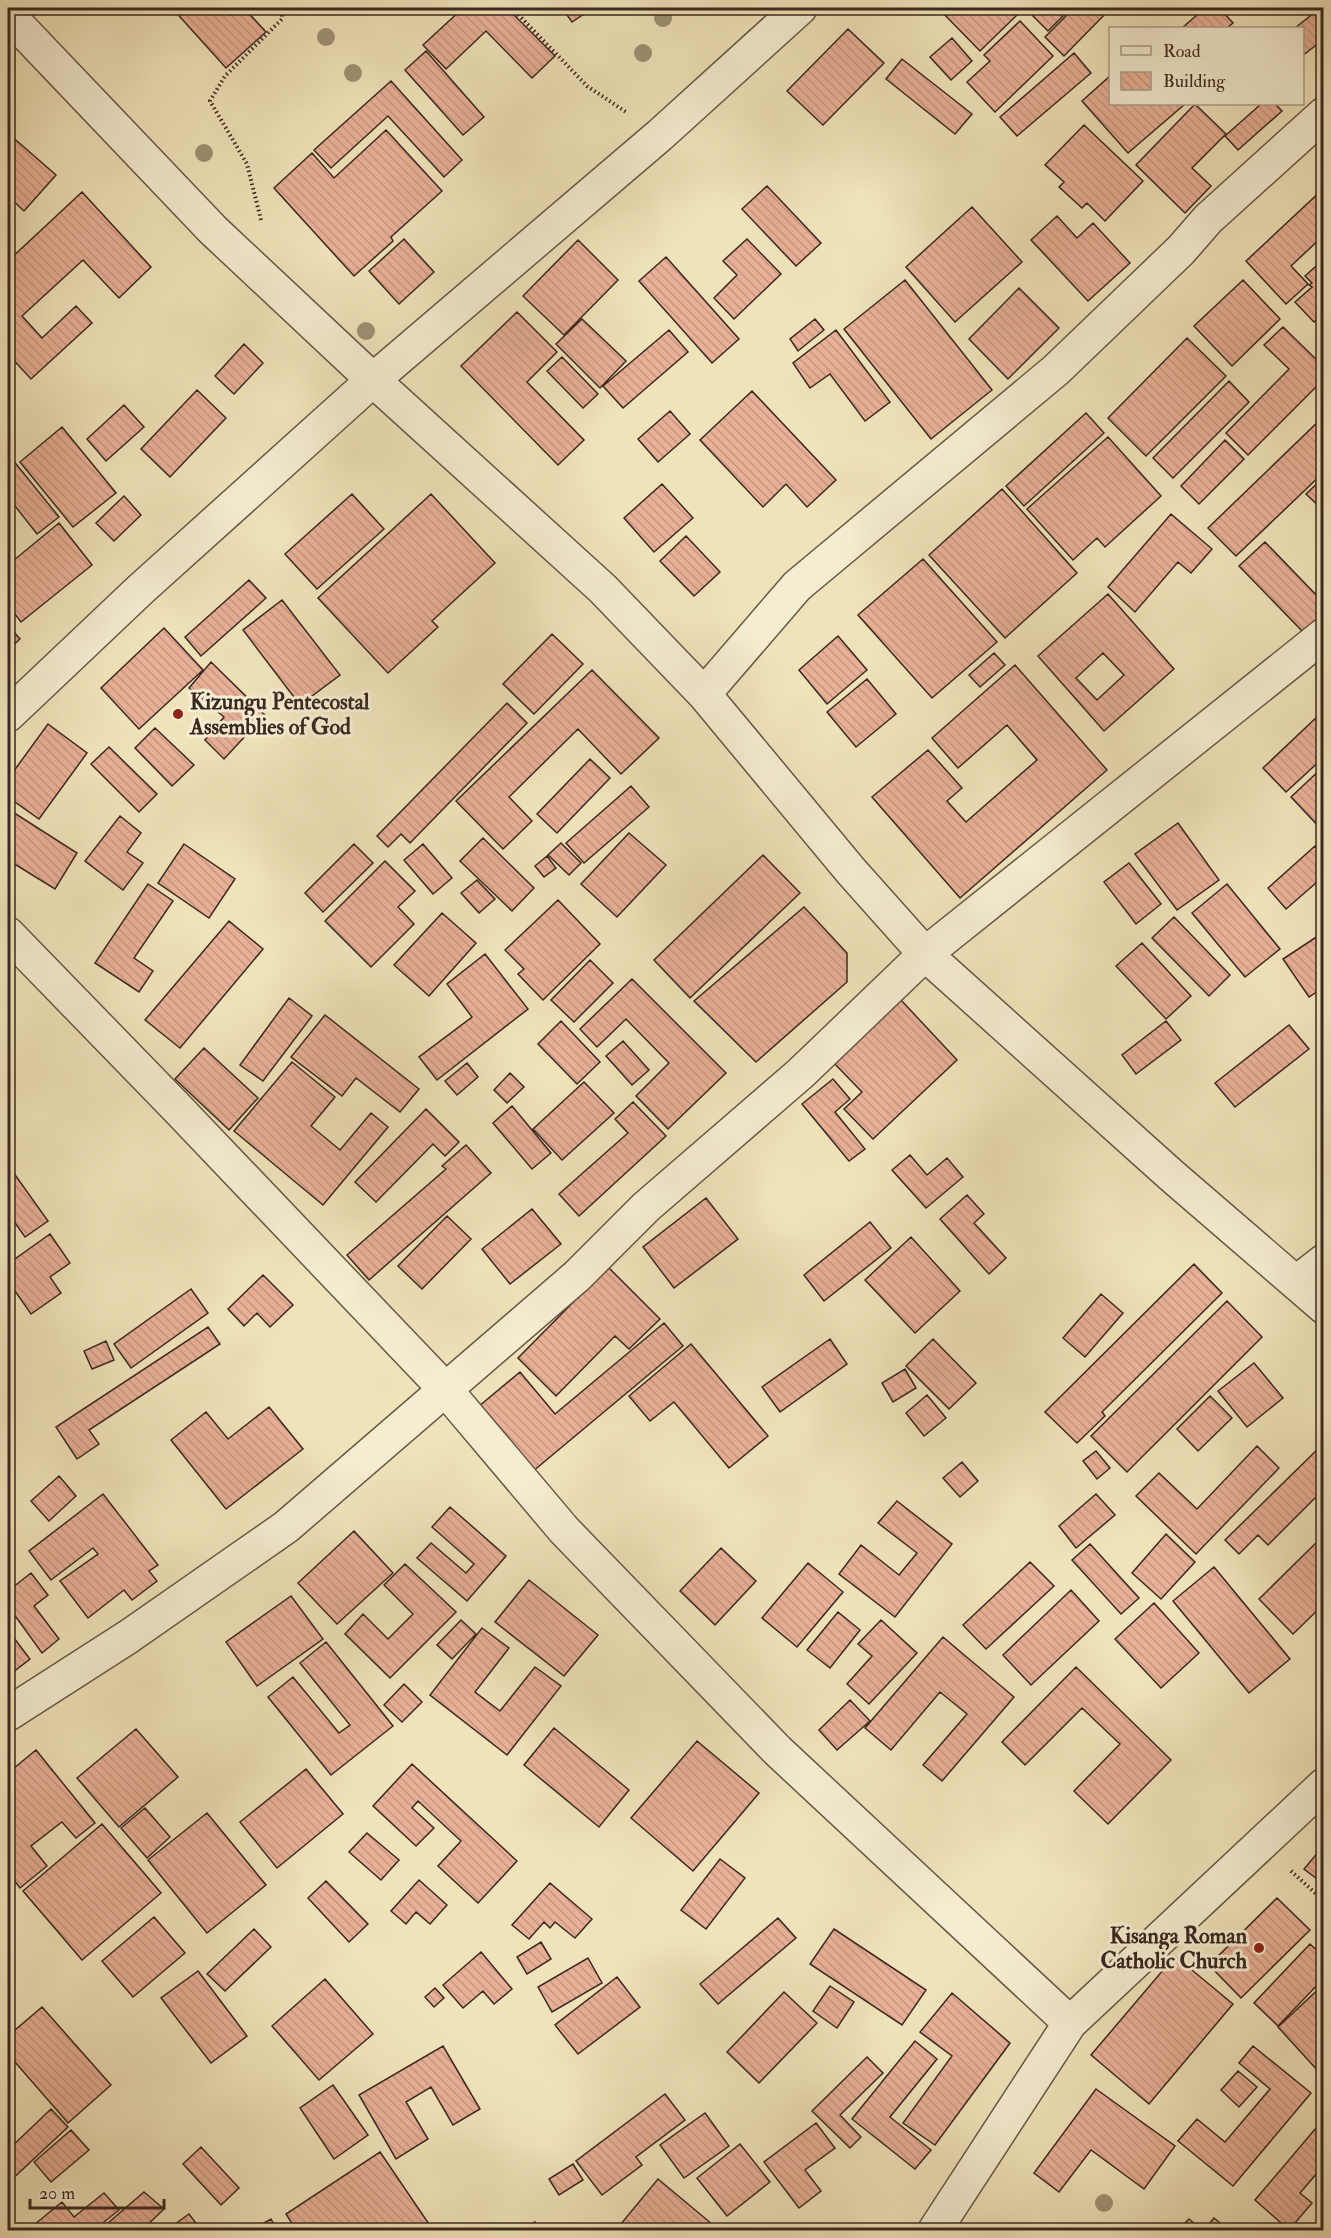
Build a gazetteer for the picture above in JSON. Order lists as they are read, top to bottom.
{
  "places": ["Kizungu Pentecostal Assemblies of God", "Kisanga Roman Catholic Church"],
  "legend": ["Road", "Building"],
  "scale_bar": "20 m"
}
